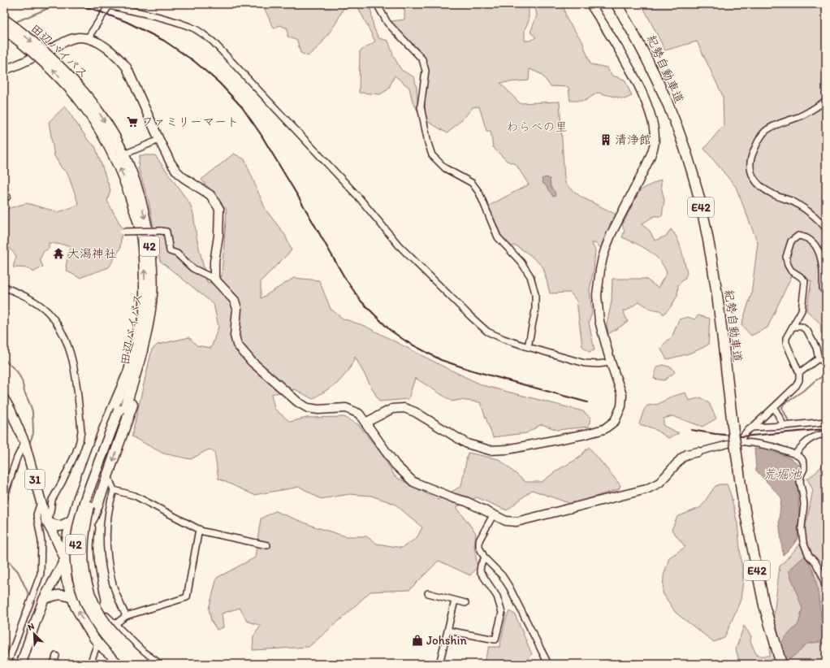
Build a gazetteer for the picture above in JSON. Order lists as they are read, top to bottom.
{
  "streets": {
    "highway": [
      "田辺バイパス",
      "紀勢自動車道",
      "E42",
      "42"
    ],
    "main road": ["31"]
  },
  "crossings": [
    ["田辺バイパス", "42"],
    ["42", "31"]
  ],
  "water": ["荒堀池"],
  "parks": ["わらべの里"],
  "places": {
    "supermarket": ["ファミリーマート"],
    "building": ["清浄館"],
    "temple": ["大潟神社"],
    "shop": ["Johshin"]
  },
  "north": "top left"
}
